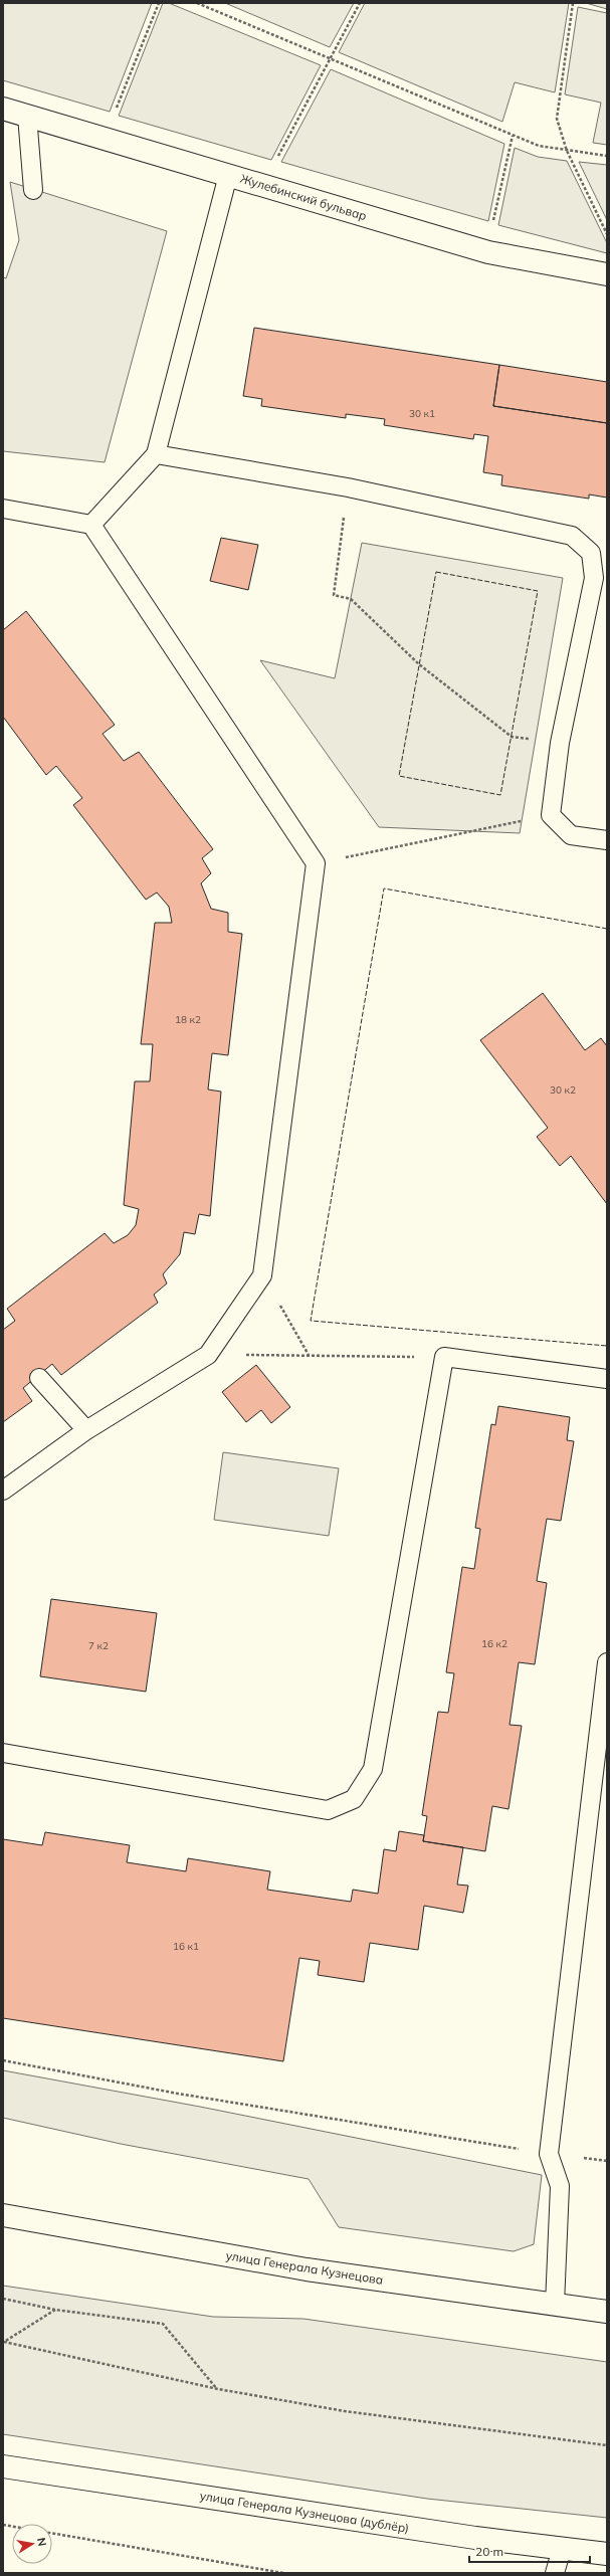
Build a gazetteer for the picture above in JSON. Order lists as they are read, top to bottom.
{
  "streets": {
    "street": ["Жулебинский бульвар", "улица Генерала Кузнецова", "улица Генерала Кузнецова (дублёр)"]
  },
  "house_numbers": [
    "30 к1",
    "18 к2",
    "30 к2",
    "16 к2",
    "7 к2",
    "16 к1"
  ],
  "scale_bar": "20 m",
  "north": "right"
}
